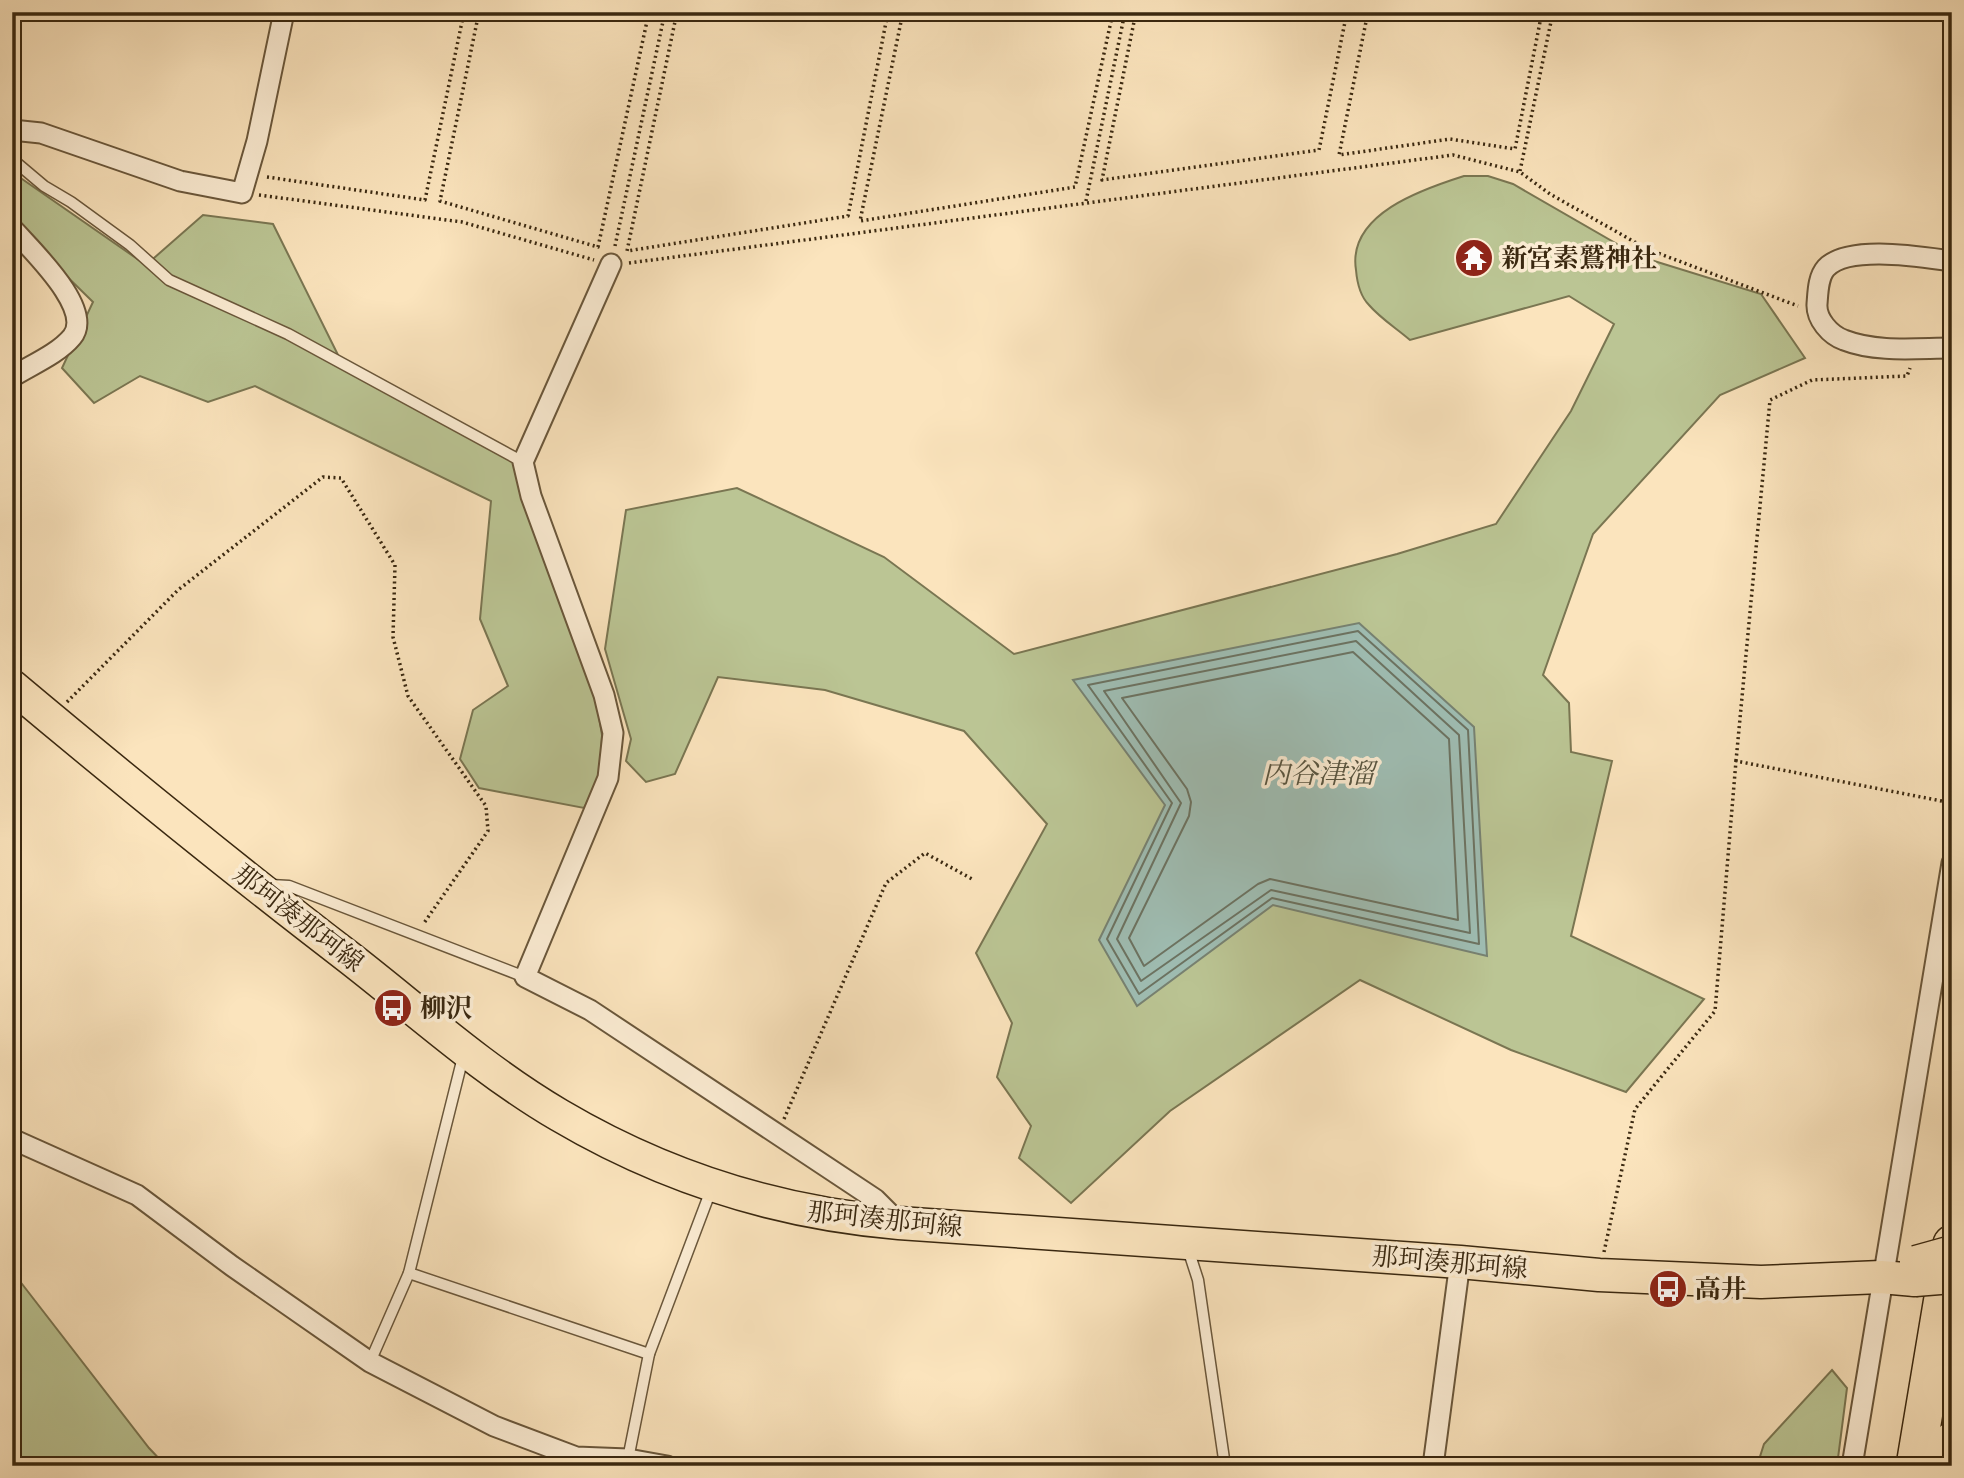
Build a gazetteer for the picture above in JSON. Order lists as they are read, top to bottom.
{
  "streets": {
    "main road": ["那珂湊那珂線"]
  },
  "water": ["内谷津溜"],
  "places": {
    "temple": ["新宮素鷲神社"],
    "bus stop": ["柳沢", "高井"]
  }
}
